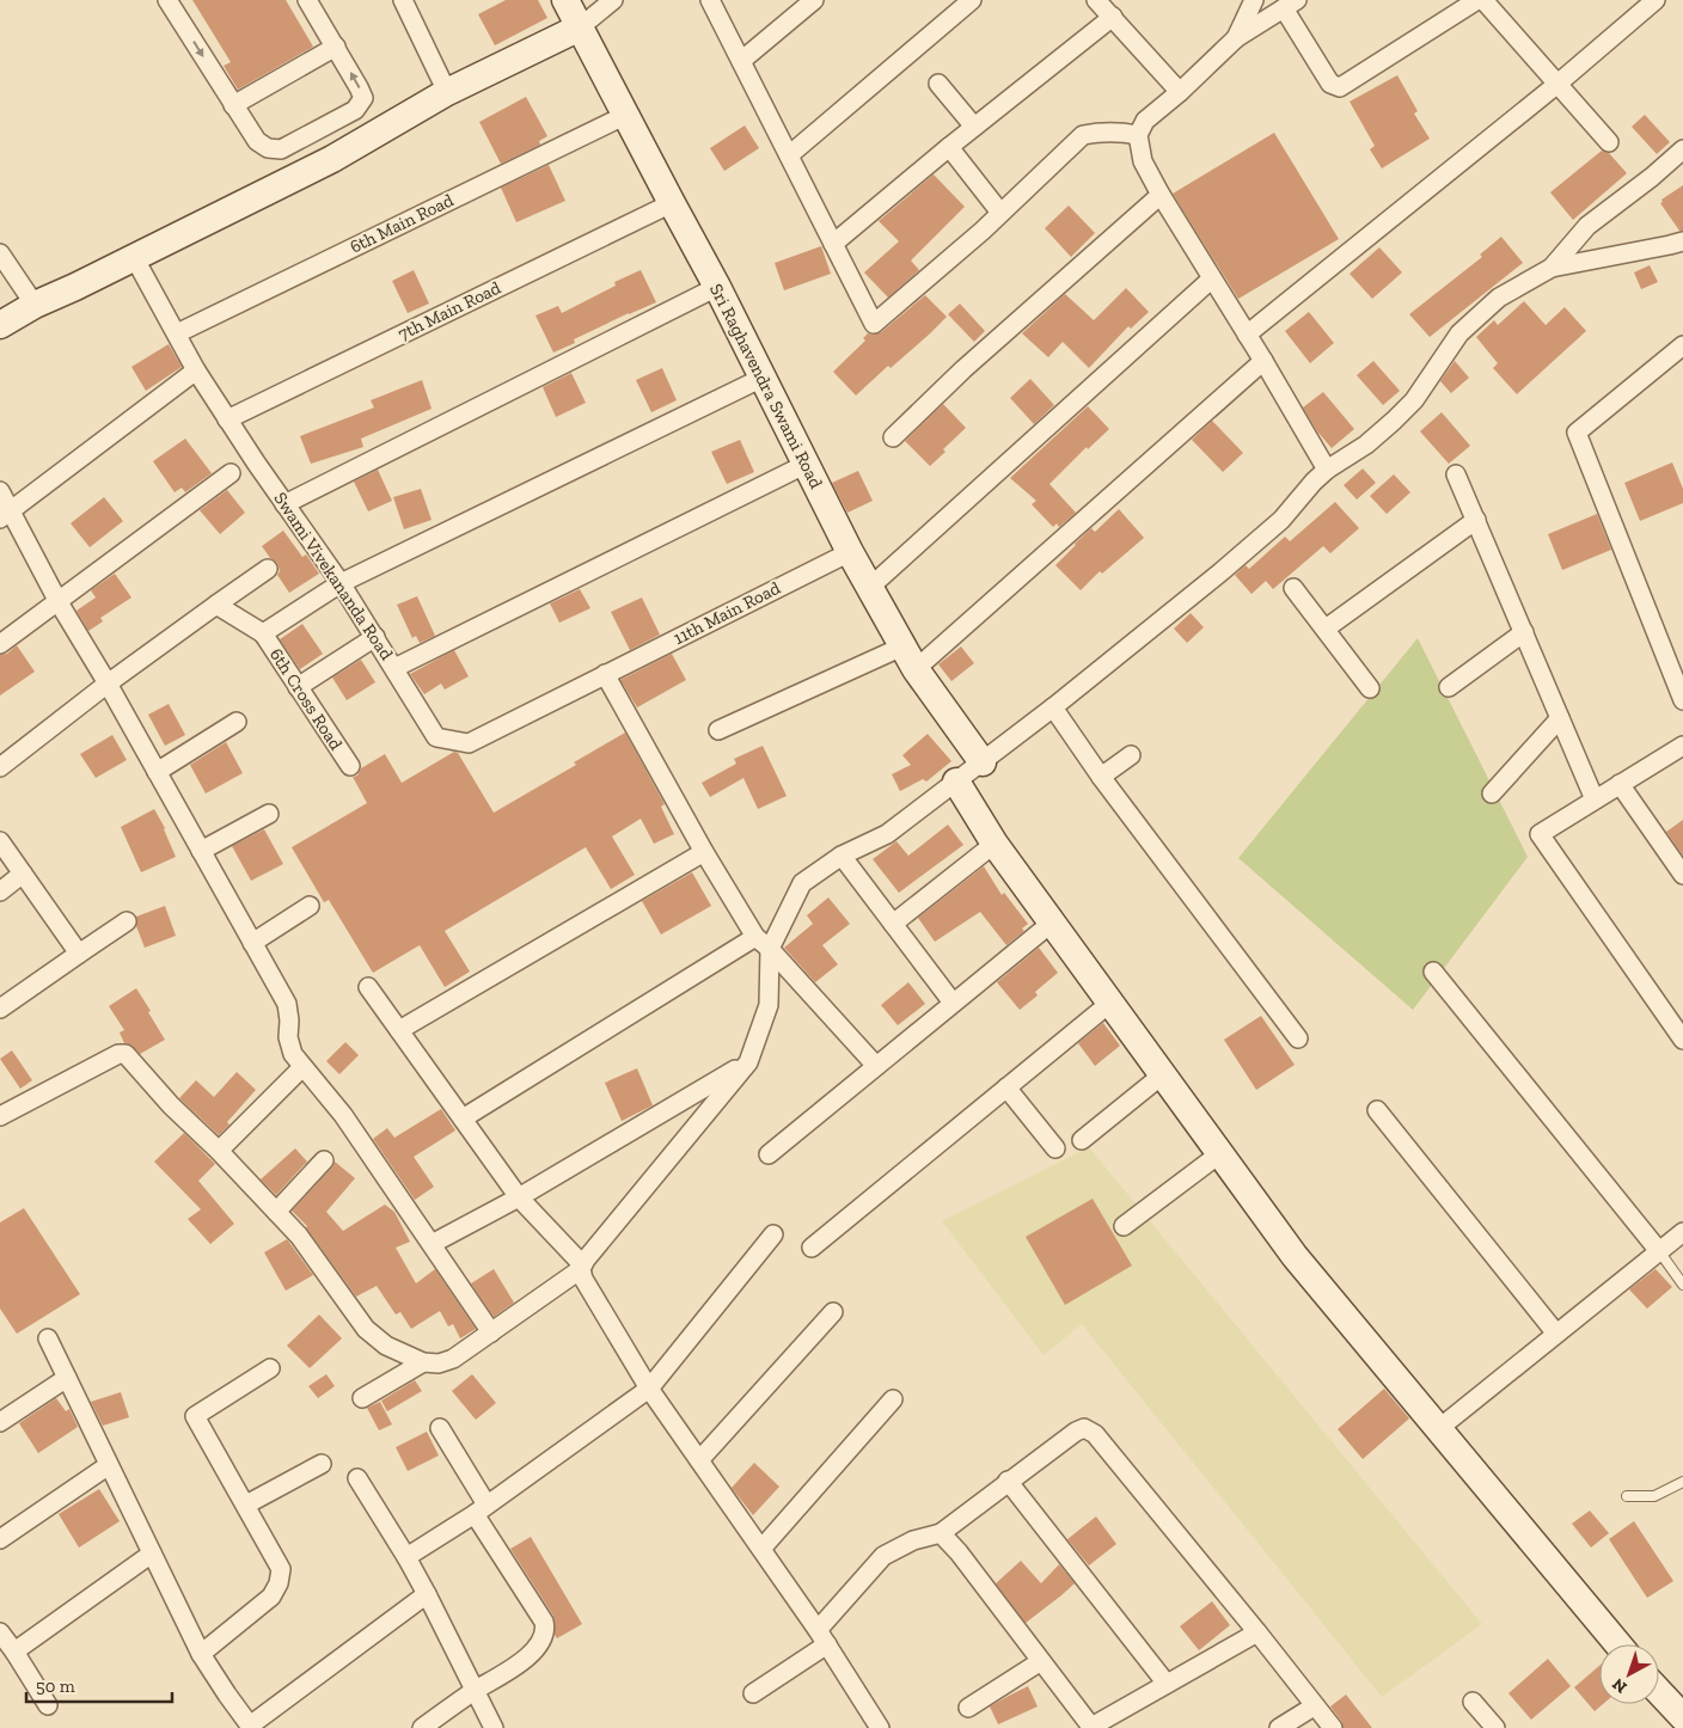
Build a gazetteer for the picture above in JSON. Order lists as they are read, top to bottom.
{
  "streets": {
    "street": [
      "6th Main Road",
      "7th Main Road",
      "Sri Raghavendra Swami Road",
      "Swami Vivekananda Road",
      "11th Main Road",
      "6th Cross Road"
    ]
  },
  "crossings": [
    ["6th Main Road", "Sri Raghavendra Swami Road"],
    ["6th Main Road", "Swami Vivekananda Road"],
    ["7th Main Road", "Sri Raghavendra Swami Road"],
    ["7th Main Road", "Swami Vivekananda Road"],
    ["Sri Raghavendra Swami Road", "11th Main Road"],
    ["Swami Vivekananda Road", "11th Main Road"]
  ],
  "scale_bar": "50 m",
  "north": "bottom left"
}
